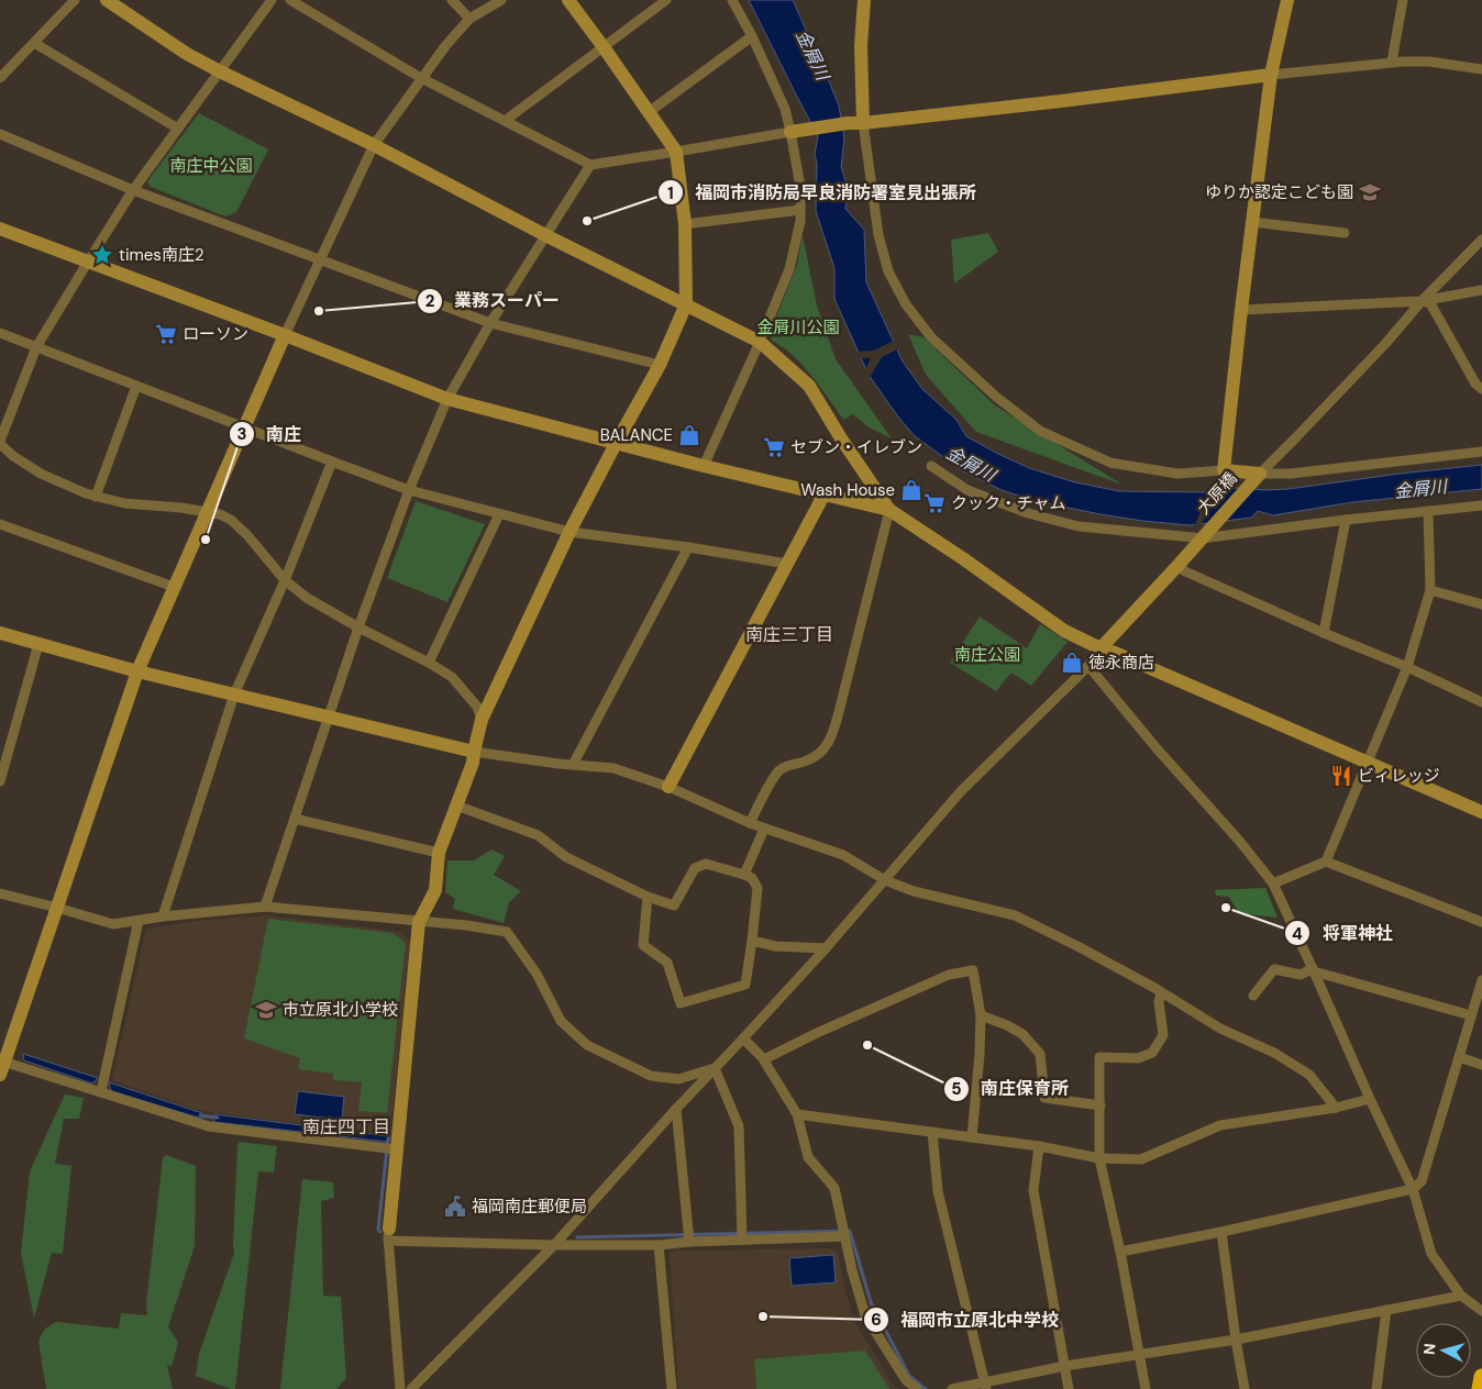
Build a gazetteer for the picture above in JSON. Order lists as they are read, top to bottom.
{
  "streets": {
    "street": ["大原橋"]
  },
  "districts": ["南庄三丁目", "南庄四丁目"],
  "water": ["金屑川"],
  "parks": ["南庄中公園", "金屑川公園", "南庄公園"],
  "places": {
    "school or university": ["ゆりか認定こども園", "市立原北小学校"],
    "other": [
      "福岡市消防局早良消防署室見出張所",
      "業務スーパー",
      "南庄",
      "将軍神社",
      "南庄保育所",
      "福岡市立原北中学校"
    ],
    "place": ["times南庄2"],
    "supermarket": ["ローソン", "セブン・イレブン", "クック・チャム"],
    "shop": ["BALANCE", "Wash House", "徳永商店"],
    "restaurant": ["ビィレッジ"],
    "public building": ["福岡南庄郵便局"]
  },
  "north": "left"
}
